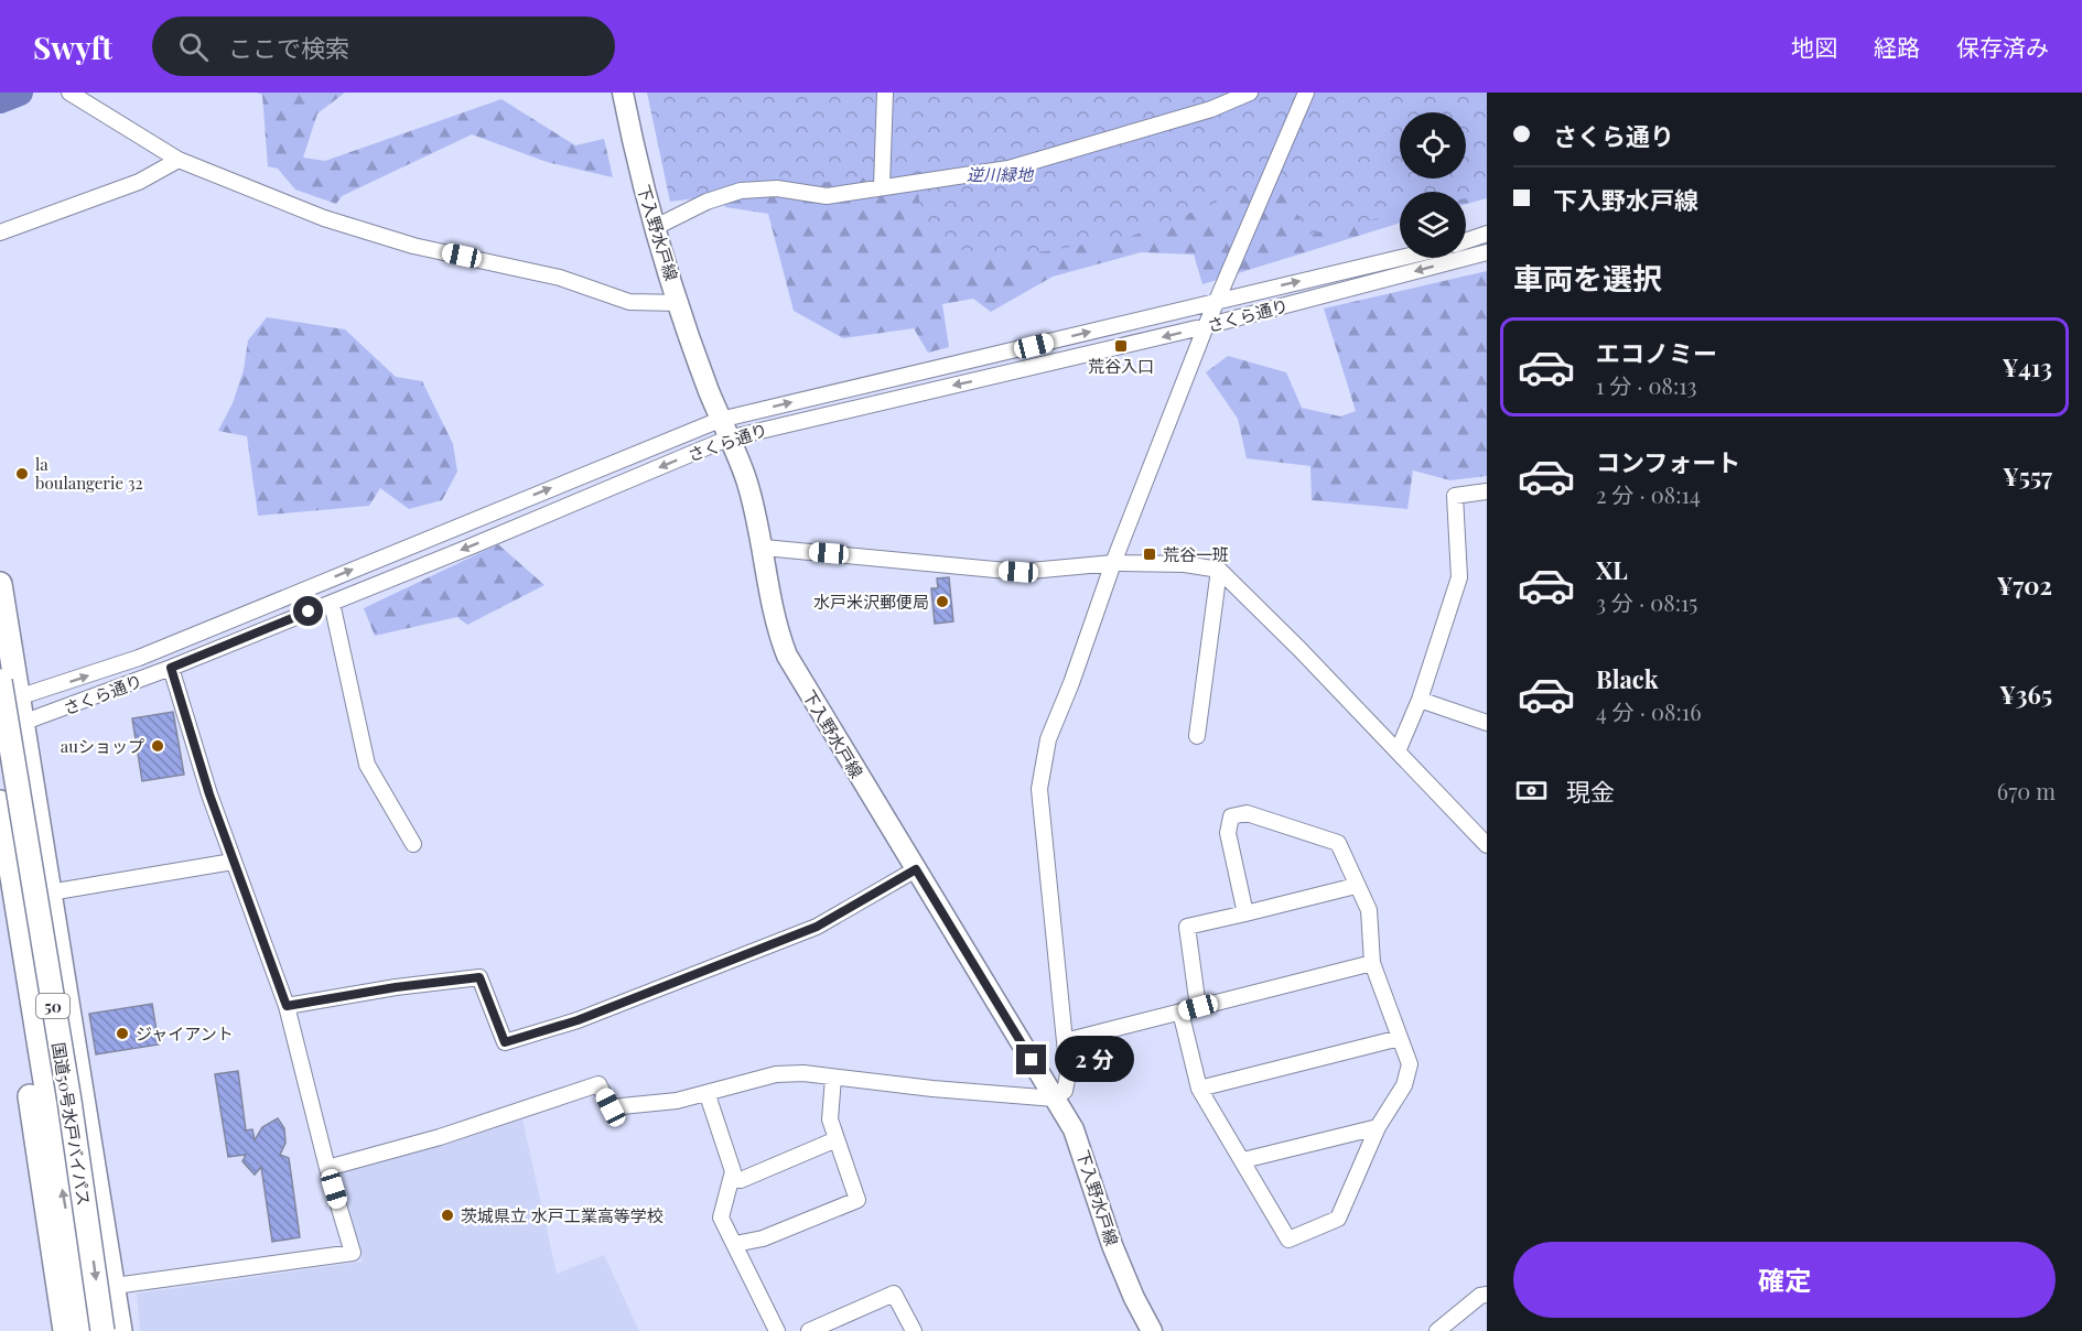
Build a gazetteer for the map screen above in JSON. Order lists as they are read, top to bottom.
{
  "streets": {
    "highway": ["50", "国道50号水戸バイパス"],
    "main road": ["下入野水戸線"],
    "street": ["さくら通り"]
  },
  "crossings": [
    ["下入野水戸線", "さくら通り"]
  ],
  "parks": ["逆川緑地"],
  "places": {
    "transit": ["荒谷入口", "荒谷一班"],
    "other": [
      "la boulangerie 32",
      "水戸米沢郵便局",
      "auショップ",
      "ジャイアント",
      "茨城県立 水戸工業高等学校"
    ]
  },
  "page": {
    "header": "Swyft",
    "search": "ここで検索",
    "nav": ["地図", "経路", "保存済み"],
    "banner": ["さくら通り", "下入野水戸線"],
    "heading": "車両を選択",
    "list": [
      {
        "name": "エコノミー",
        "note": "1 分 · 08:13",
        "value": "¥413"
      },
      {
        "name": "コンフォート",
        "note": "2 分 · 08:14",
        "value": "¥557"
      },
      {
        "name": "XL",
        "note": "3 分 · 08:15",
        "value": "¥702"
      },
      {
        "name": "Black",
        "note": "4 分 · 08:16",
        "value": "¥365"
      }
    ],
    "pay": ["現金", "670 m"],
    "bubble": "2 分",
    "buttons": "確定"
  }
}
